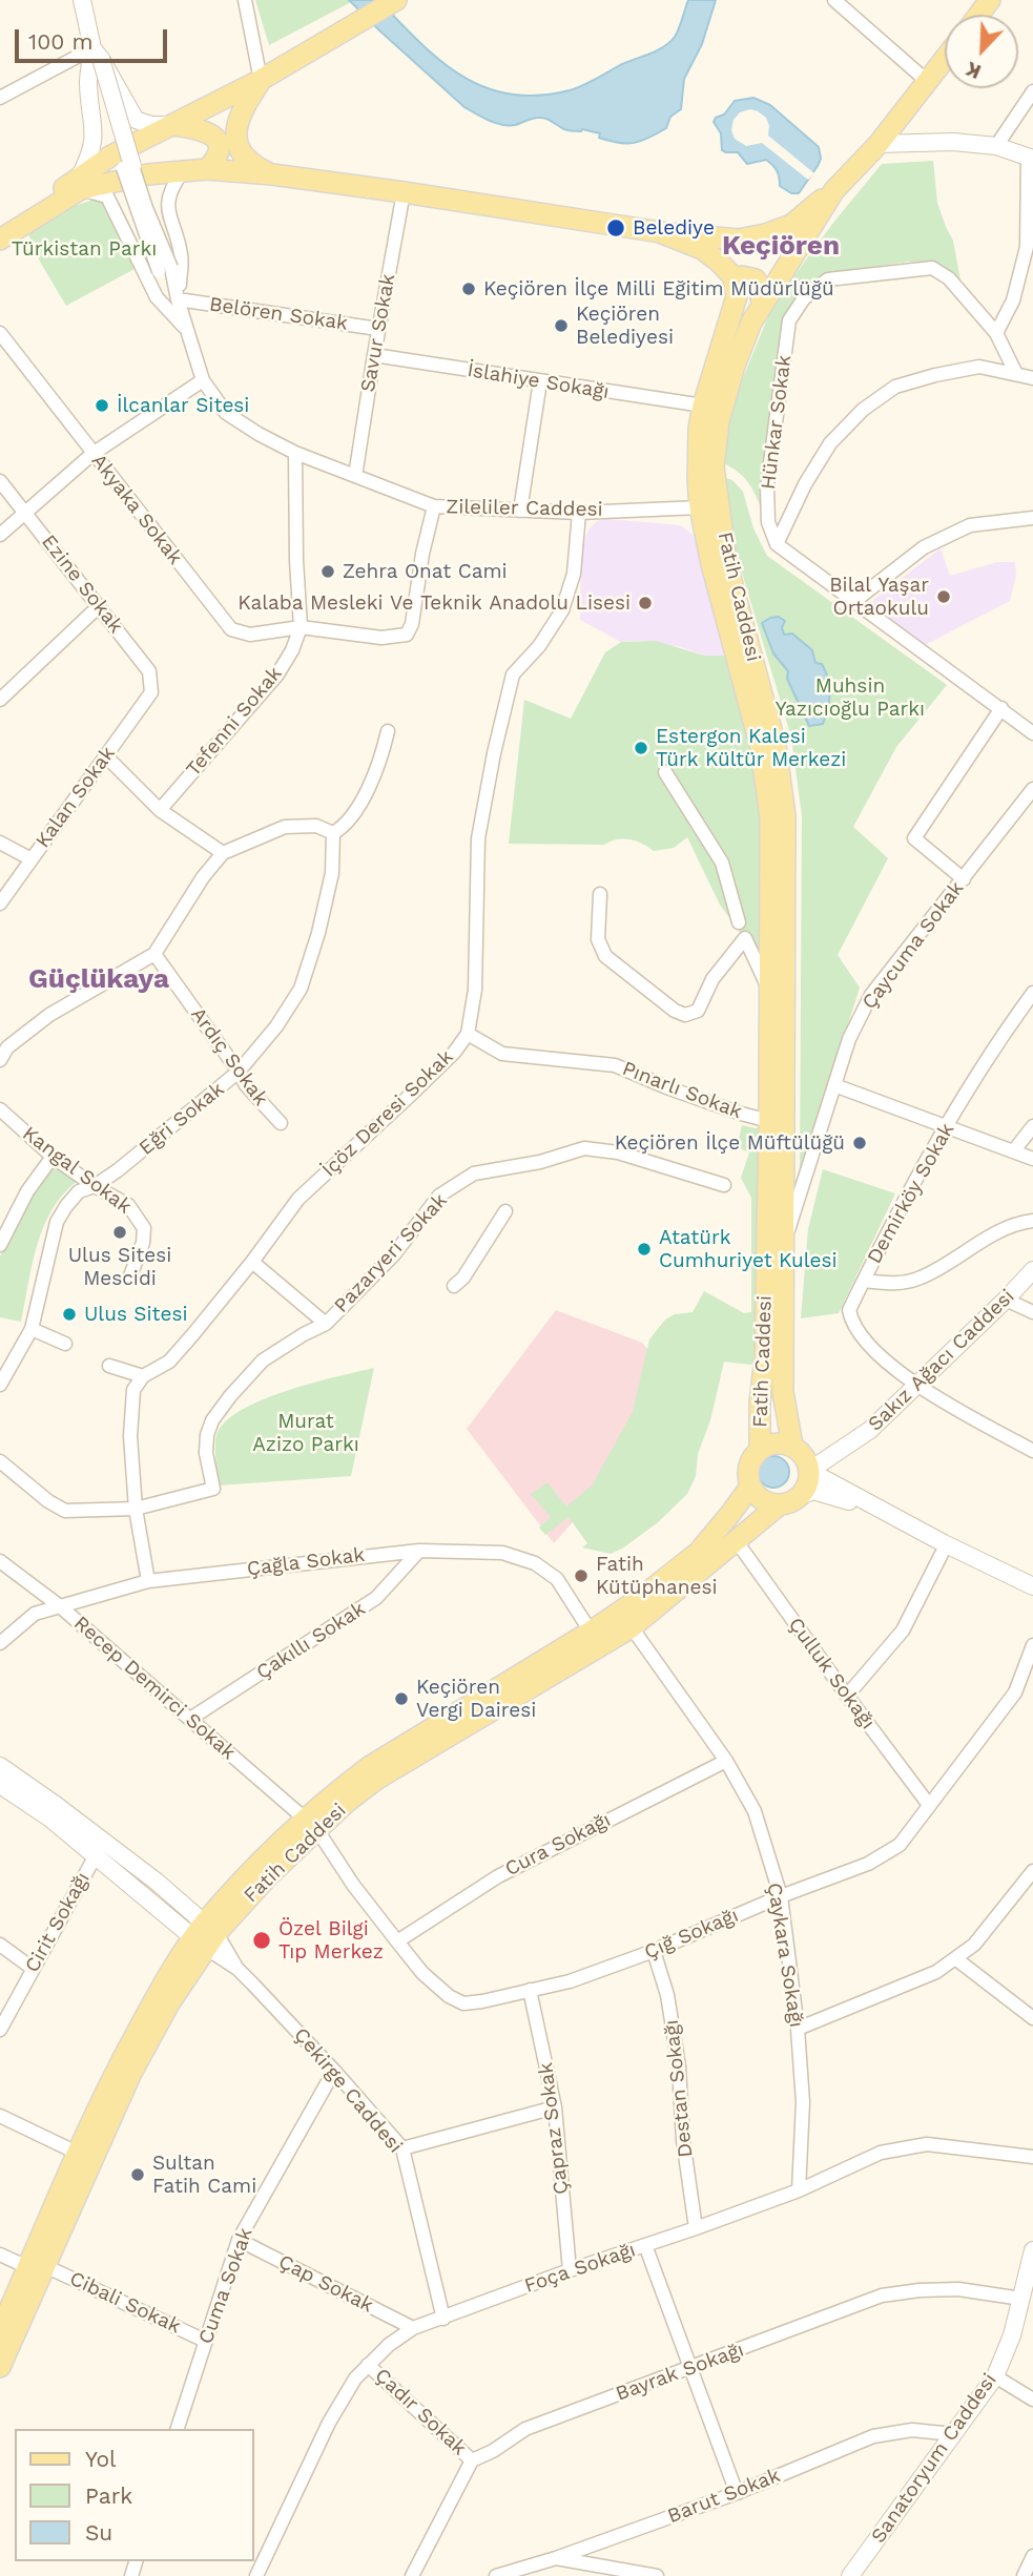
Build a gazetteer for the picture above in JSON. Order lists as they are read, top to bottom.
{
  "streets": {
    "main road": [
      "Fatih Caddesi",
      "Sakız Ağacı Caddesi",
      "Çekirge Caddesi",
      "Sanatoryum Caddesi"
    ],
    "street": [
      "Belören Sokak",
      "Savur Sokak",
      "İslahiye Sokağı",
      "Hünkar Sokak",
      "Zileliler Caddesi",
      "Akyaka Sokak",
      "Ezine Sokak",
      "Tefenni Sokak",
      "Kalan Sokak",
      "Çaycuma Sokak",
      "Ardıç Sokak",
      "Pınarlı Sokak",
      "İçöz Deresi Sokak",
      "Eğri Sokak",
      "Kangal Sokak",
      "Demirköy Sokak",
      "Pazaryeri Sokak",
      "Çağla Sokak",
      "Çakıllı Sokak",
      "Çulluk Sokağı",
      "Recep Demirci Sokak",
      "Cura Sokağı",
      "Cirit Sokağı",
      "Çığ Sokağı",
      "Çaykara Sokağı",
      "Destan Sokağı",
      "Çapraz Sokak",
      "Foça Sokağı",
      "Çap Sokak",
      "Cuma Sokak",
      "Cibali Sokak",
      "Bayrak Sokağı",
      "Çadır Sokak",
      "Barut Sokak"
    ]
  },
  "crossings": [
    ["Belören Sokak", "Savur Sokak"],
    ["Belören Sokak", "Zileliler Caddesi"],
    ["Savur Sokak", "İslahiye Sokağı"],
    ["Savur Sokak", "Zileliler Caddesi"],
    ["İslahiye Sokağı", "Fatih Caddesi"],
    ["Zileliler Caddesi", "Akyaka Sokak"],
    ["Zileliler Caddesi", "Fatih Caddesi"],
    ["Zileliler Caddesi", "Tefenni Sokak"],
    ["Zileliler Caddesi", "İçöz Deresi Sokak"],
    ["Akyaka Sokak", "Tefenni Sokak"],
    ["Ezine Sokak", "Kalan Sokak"],
    ["Fatih Caddesi", "Çaycuma Sokak"],
    ["Fatih Caddesi", "Pınarlı Sokak"],
    ["Fatih Caddesi", "Sakız Ağacı Caddesi"],
    ["Fatih Caddesi", "Çağla Sokak"],
    ["Fatih Caddesi", "Çulluk Sokağı"],
    ["Fatih Caddesi", "Recep Demirci Sokak"],
    ["Fatih Caddesi", "Çığ Sokağı"],
    ["Fatih Caddesi", "Çaykara Sokağı"],
    ["Fatih Caddesi", "Çekirge Caddesi"],
    ["Fatih Caddesi", "Cibali Sokak"],
    ["Ardıç Sokak", "Eğri Sokak"],
    ["Pınarlı Sokak", "İçöz Deresi Sokak"],
    ["Eğri Sokak", "Kangal Sokak"],
    ["Demirköy Sokak", "Sakız Ağacı Caddesi"],
    ["Çağla Sokak", "Çakıllı Sokak"],
    ["Çağla Sokak", "Recep Demirci Sokak"],
    ["Çakıllı Sokak", "Recep Demirci Sokak"],
    ["Çulluk Sokağı", "Çığ Sokağı"],
    ["Recep Demirci Sokak", "Çığ Sokağı"],
    ["Cura Sokağı", "Çığ Sokağı"],
    ["Cura Sokağı", "Çaykara Sokağı"],
    ["Cirit Sokağı", "Çekirge Caddesi"],
    ["Çığ Sokağı", "Çaykara Sokağı"],
    ["Çığ Sokağı", "Destan Sokağı"],
    ["Çığ Sokağı", "Çapraz Sokak"],
    ["Çaykara Sokağı", "Foça Sokağı"],
    ["Destan Sokağı", "Foça Sokağı"],
    ["Çekirge Caddesi", "Foça Sokağı"],
    ["Çekirge Caddesi", "Cuma Sokak"],
    ["Çapraz Sokak", "Foça Sokağı"],
    ["Foça Sokağı", "Çap Sokak"],
    ["Foça Sokağı", "Çadır Sokak"],
    ["Çap Sokak", "Cuma Sokak"],
    ["Cuma Sokak", "Cibali Sokak"],
    ["Bayrak Sokağı", "Çadır Sokak"],
    ["Bayrak Sokağı", "Sanatoryum Caddesi"],
    ["Sanatoryum Caddesi", "Barut Sokak"]
  ],
  "districts": ["Keçiören", "Güçlükaya"],
  "parks": ["Türkistan Parkı", "Muhsin Yazıcıoğlu Parkı", "Murat Azizo Parkı"],
  "places": [
    "Belediye",
    "Keçiören İlçe Milli Eğitim Müdürlüğü",
    "Keçiören Belediyesi",
    "İlcanlar Sitesi",
    "Zehra Onat Cami",
    "Bilal Yaşar Ortaokulu",
    "Kalaba Mesleki Ve Teknik Anadolu Lisesi",
    "Estergon Kalesi Türk Kültür Merkezi",
    "Keçiören İlçe Müftülüğü",
    "Ulus Sitesi Mescidi",
    "Atatürk Cumhuriyet Kulesi",
    "Ulus Sitesi",
    "Fatih Kütüphanesi",
    "Keçiören Vergi Dairesi",
    "Özel Bilgi Tıp Merkez",
    "Sultan Fatih Cami"
  ],
  "legend": ["Yol", "Park", "Su"],
  "scale_bar": "100 m",
  "north": "bottom left"
}
